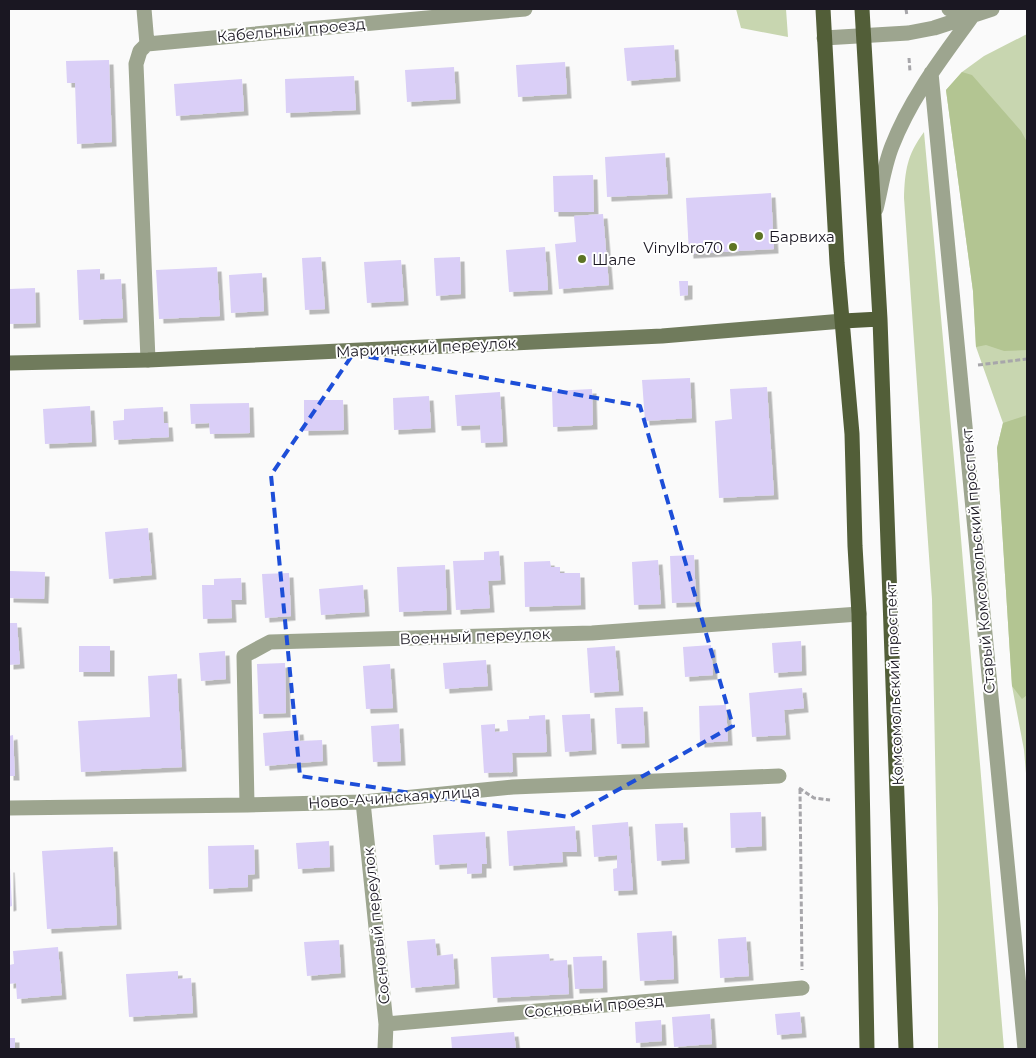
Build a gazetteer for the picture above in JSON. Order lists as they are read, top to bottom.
{
  "streets": {
    "main road": ["Комсомольский проспект"],
    "street": [
      "Кабельный проезд",
      "Мариинский переулок",
      "Старый Комсомольский проспект",
      "Военный переулок",
      "Ново-Ачинская улица",
      "Сосновый переулок",
      "Сосновый проезд"
    ]
  },
  "crossings": [
    ["Старый Комсомольский проспект", "Комсомольский проспект"],
    ["Военный переулок", "Ново-Ачинская улица"],
    ["Ново-Ачинская улица", "Сосновый переулок"],
    ["Сосновый переулок", "Сосновый проезд"]
  ],
  "places": ["Барвиха", "Vinylbro70", "Шале"]
}
